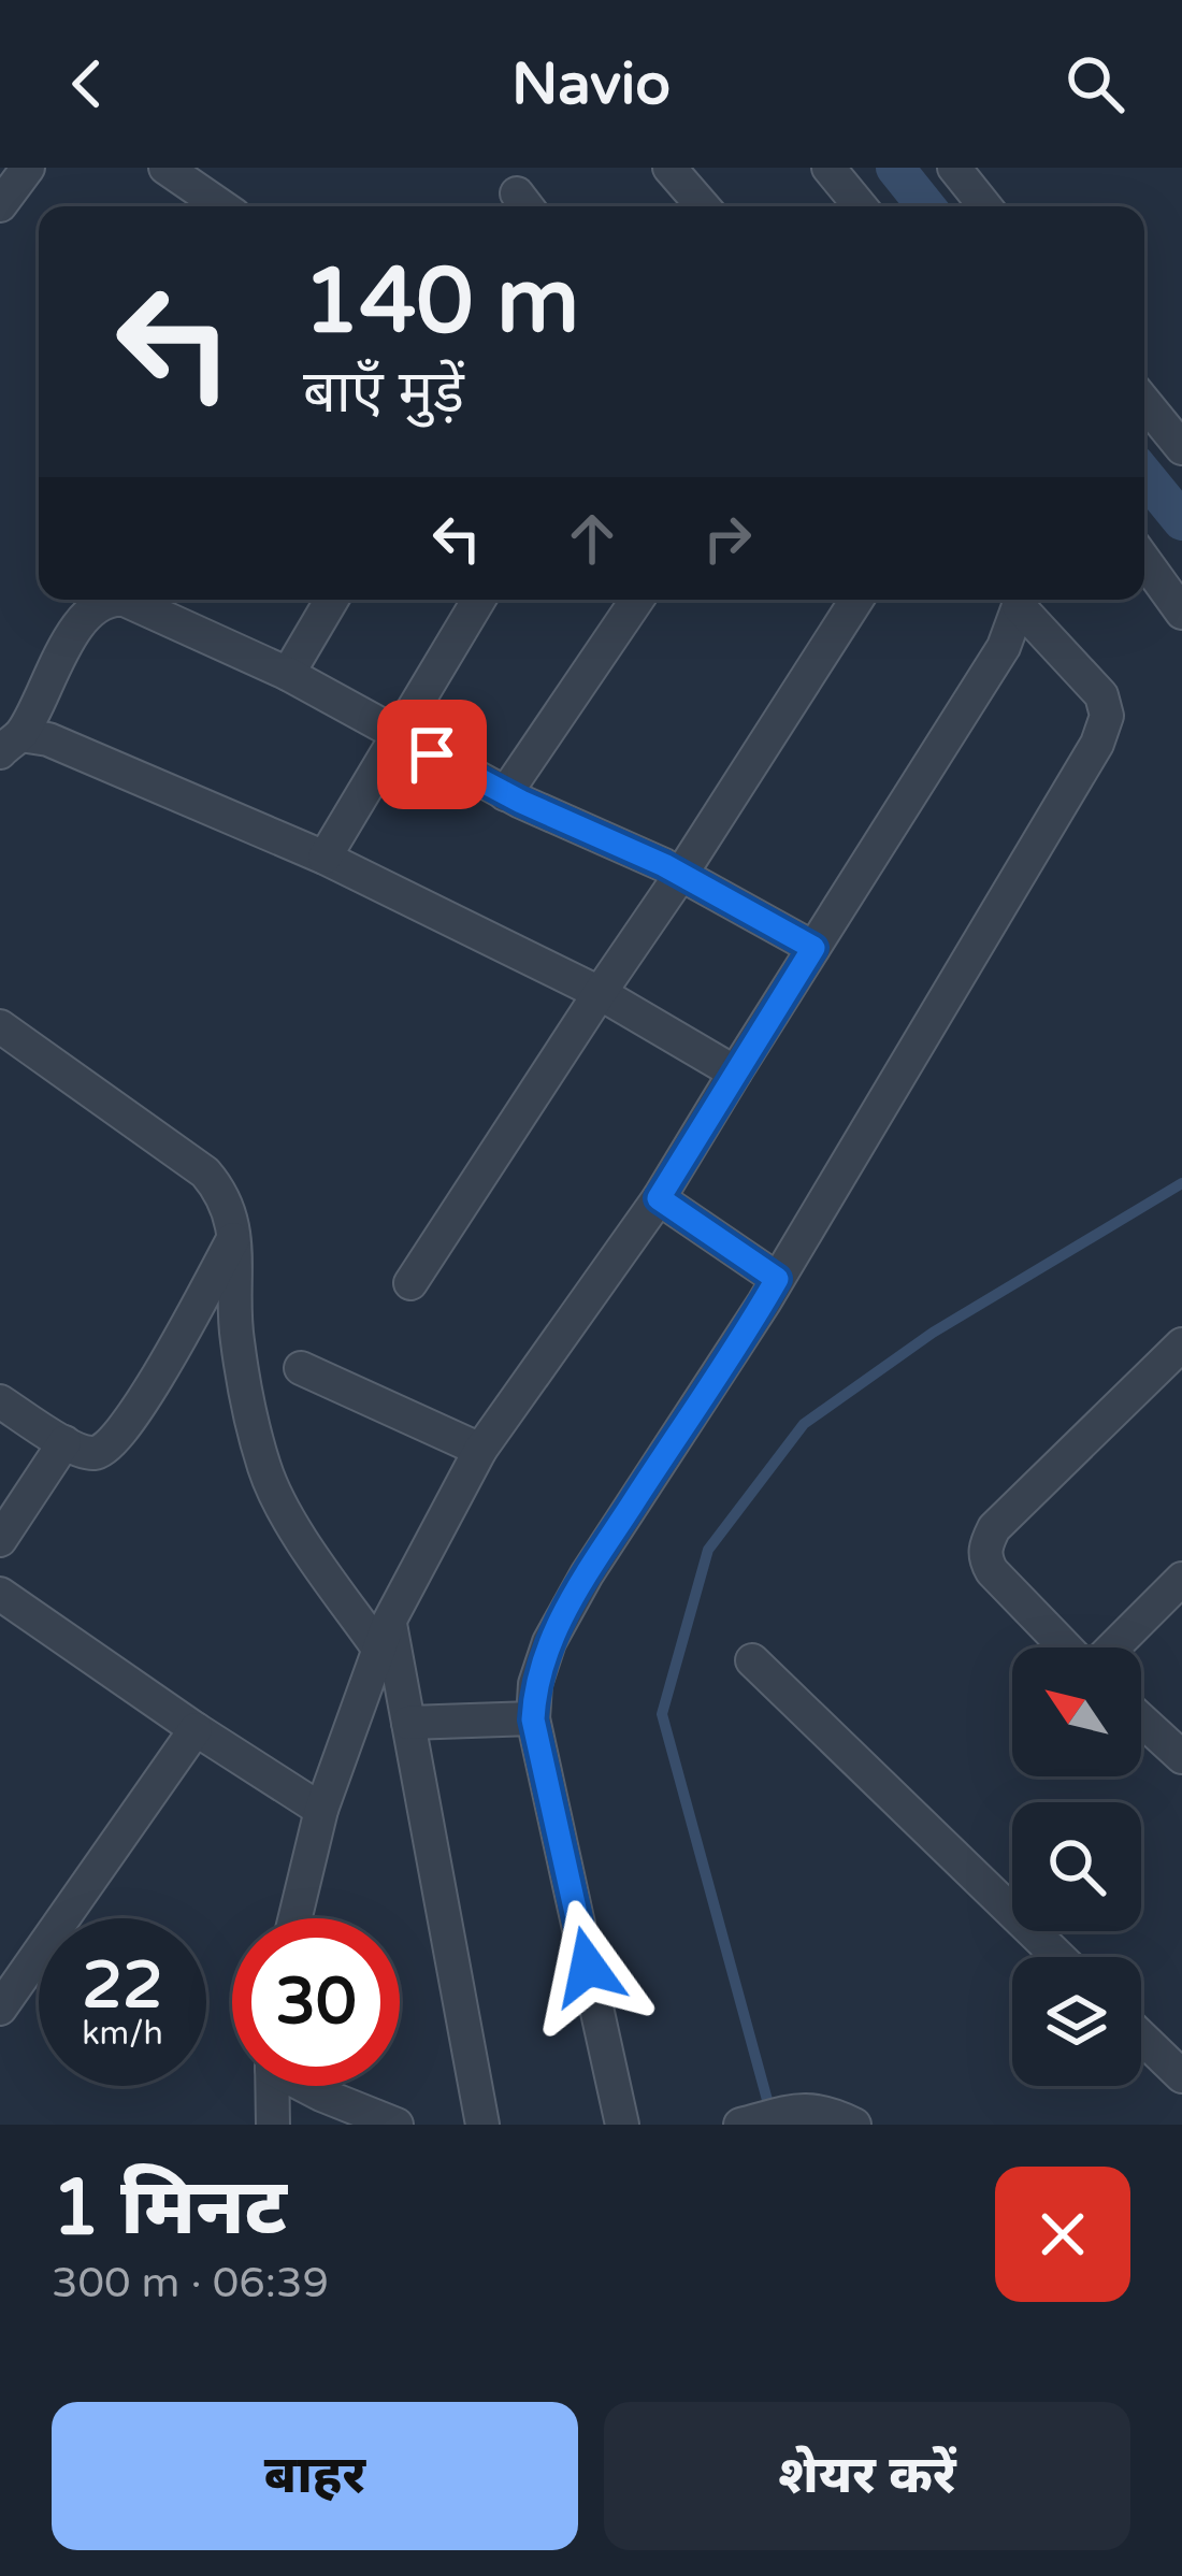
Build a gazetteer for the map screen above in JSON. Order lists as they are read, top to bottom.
{
  "north": "top left",
  "page": {
    "header": "Navio",
    "turn": ["140 m", "बाएँ मुड़ें"],
    "speed": "22 km/h",
    "limit": "30",
    "heading": ["1 मिनट", "300 m · 06:39"],
    "buttons": ["बाहर", "शेयर करें"]
  }
}
